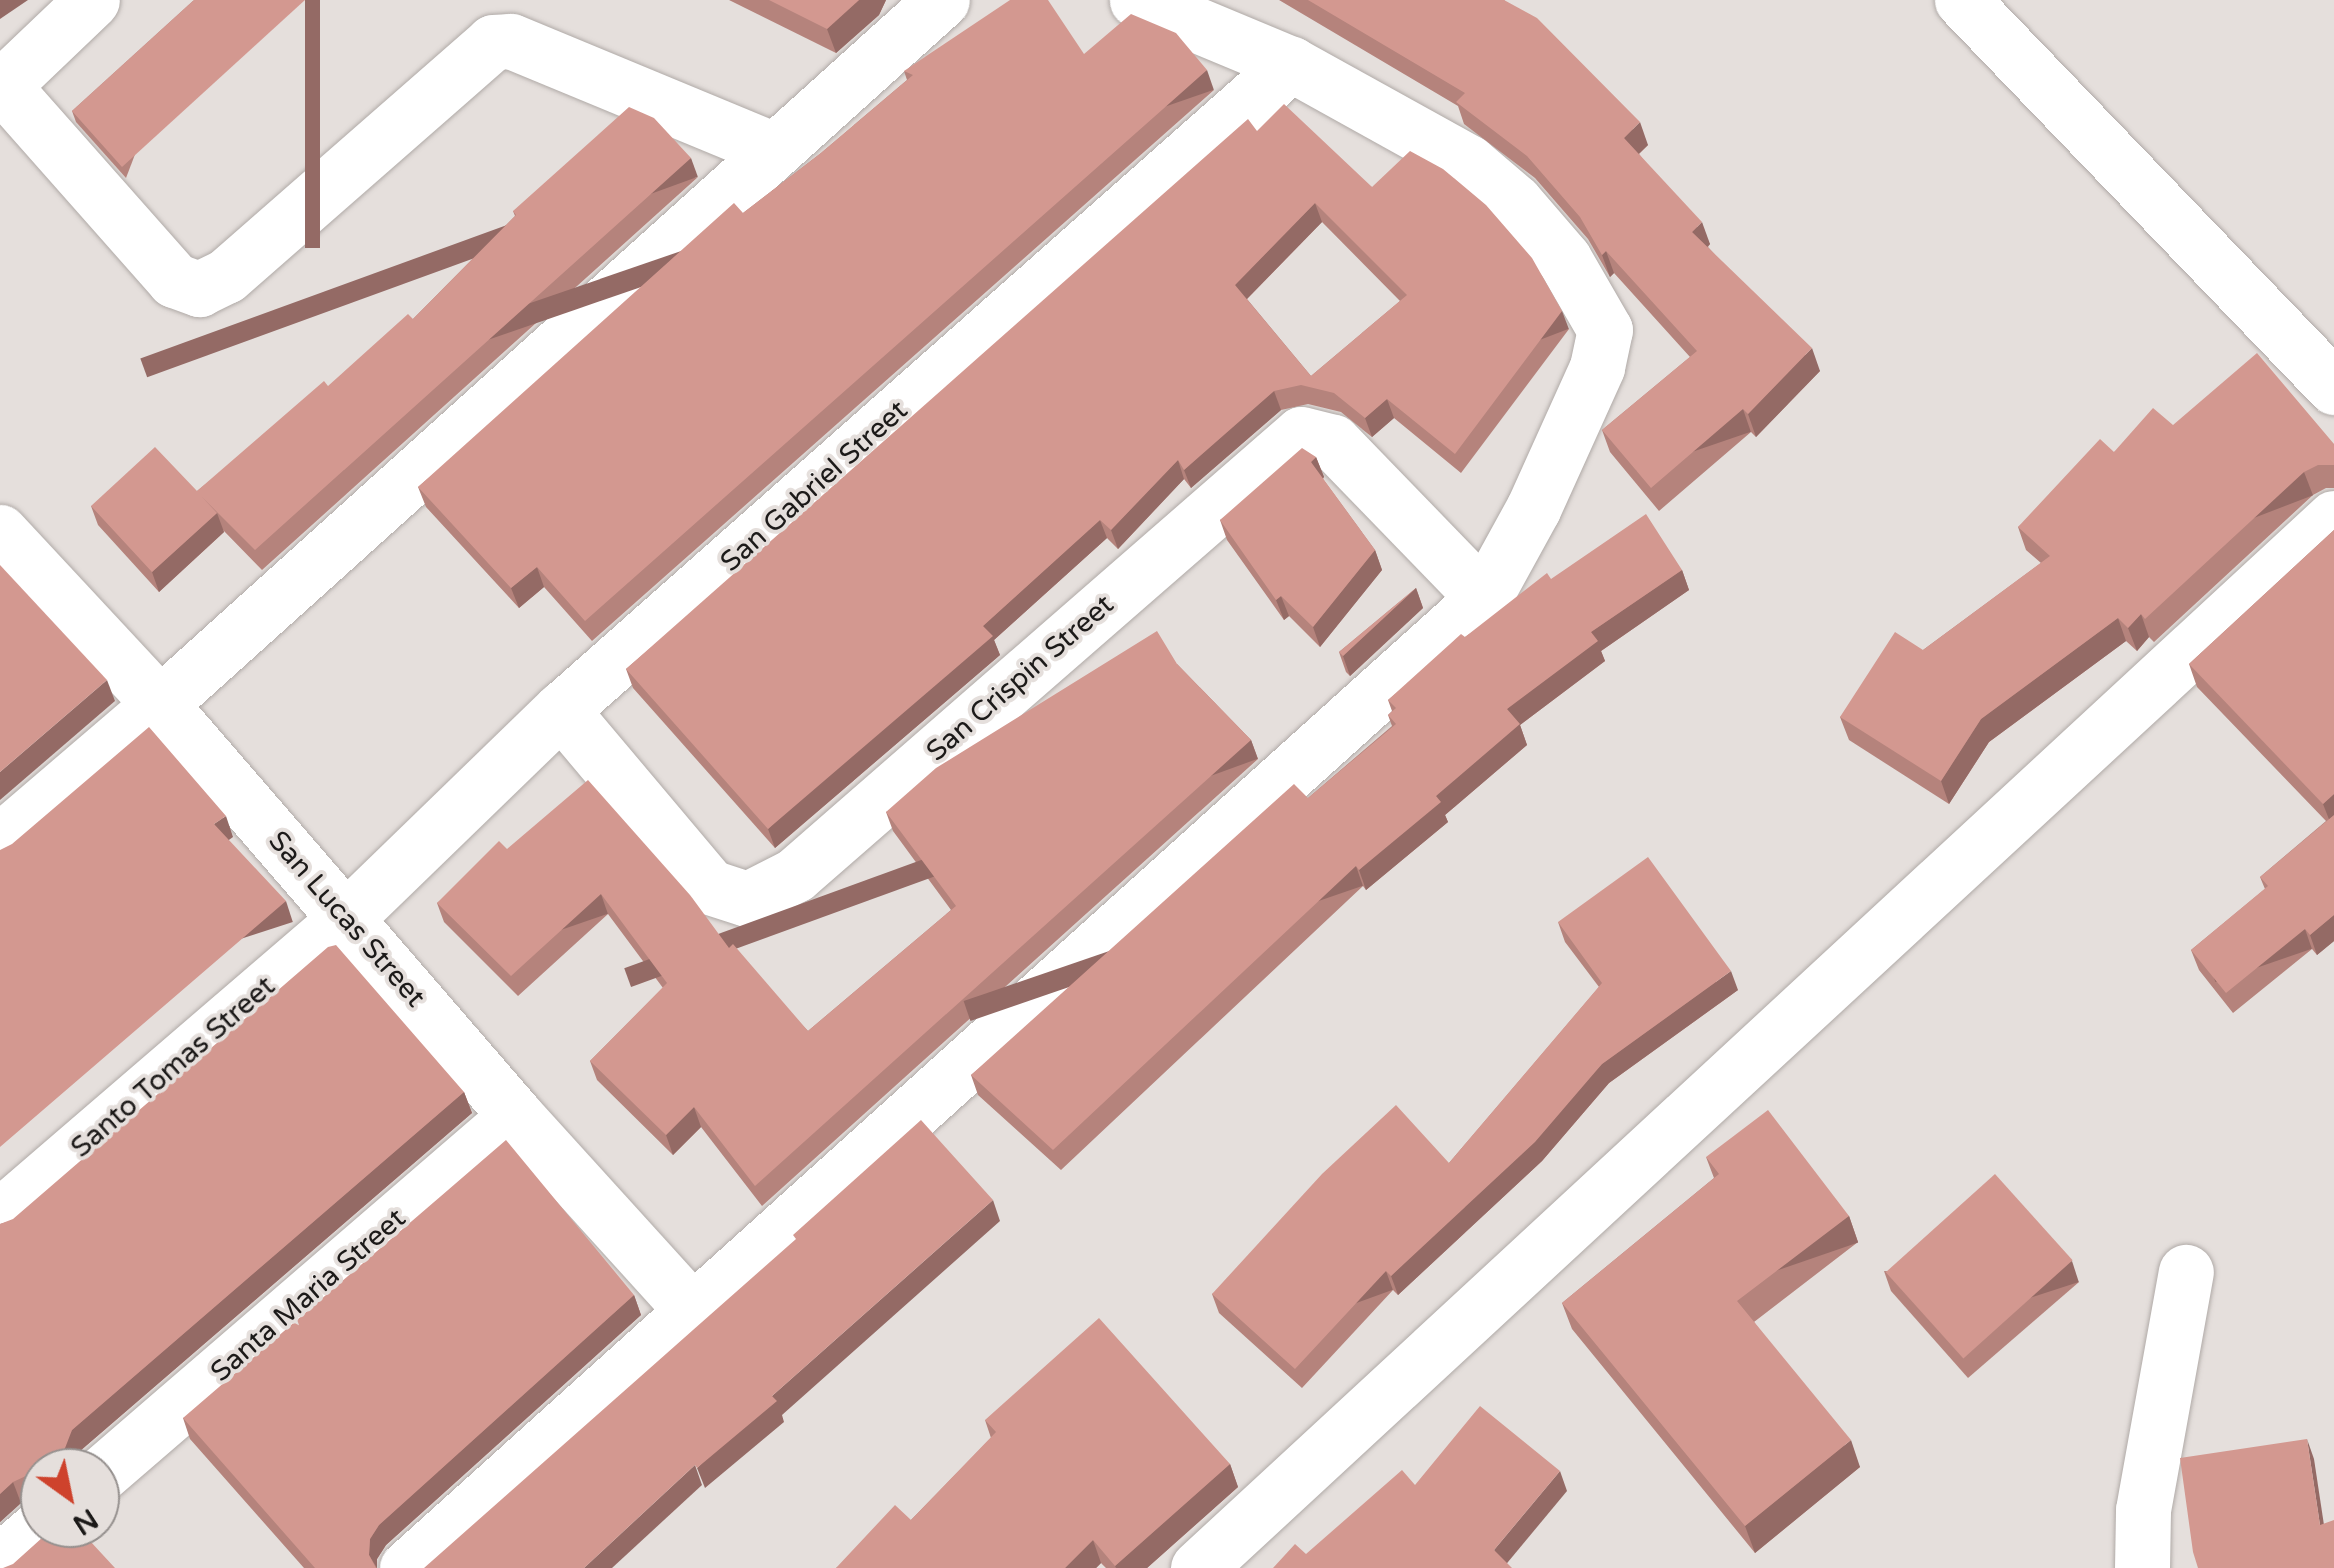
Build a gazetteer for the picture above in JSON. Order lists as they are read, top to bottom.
{
  "streets": {
    "street": [
      "San Gabriel Street",
      "San Crispin Street",
      "San Lucas Street",
      "Santo Tomas Street",
      "Santa Maria Street"
    ]
  },
  "crossings": [
    ["San Gabriel Street", "San Crispin Street"],
    ["San Gabriel Street", "San Lucas Street"],
    ["San Gabriel Street", "Santo Tomas Street"],
    ["San Lucas Street", "Santo Tomas Street"],
    ["San Lucas Street", "Santa Maria Street"]
  ],
  "north": "bottom right"
}
